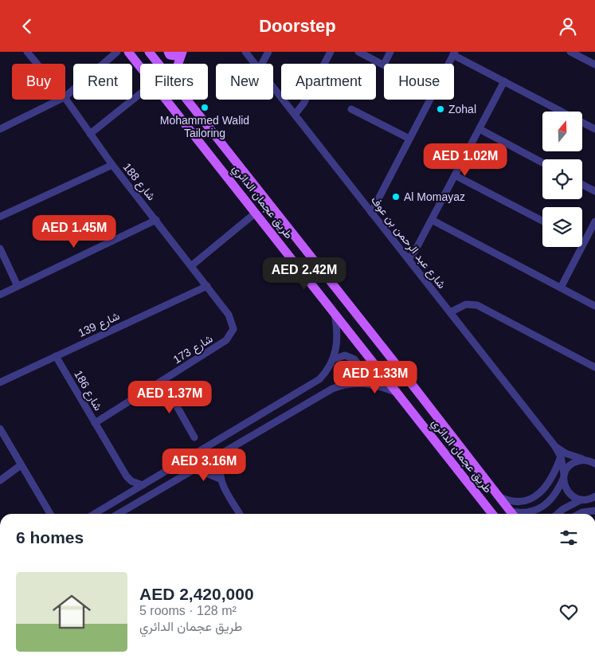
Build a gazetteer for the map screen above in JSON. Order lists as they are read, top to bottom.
{
  "streets": {
    "main road": ["طريق عجمان الدائري"],
    "street": [
      "شارع 188",
      "شارع عبد الرحمن بن عوف",
      "شارع 139",
      "شارع 173",
      "شارع 186"
    ]
  },
  "crossings": [
    ["شارع 188", "شارع 139"],
    ["شارع 188", "شارع 173"],
    ["شارع 139", "شارع 186"],
    ["شارع 173", "شارع 186"]
  ],
  "places": ["Mohammed Walid Tailoring", "Zohal", "Al Momayaz"],
  "north": "top",
  "page": {
    "header": "Doorstep",
    "chip": [
      "Buy",
      "Rent",
      "Filters",
      "New",
      "Apartment",
      "House"
    ],
    "price": [
      "AED 1.02M",
      "AED 1.45M",
      "AED 2.42M",
      "AED 1.33M",
      "AED 1.37M",
      "AED 3.16M"
    ],
    "heading": "6 homes",
    "list": [
      {
        "name": "AED 2,420,000",
        "note": "5 rooms · 128 m² · طريق عجمان الدائري"
      }
    ]
  }
}
